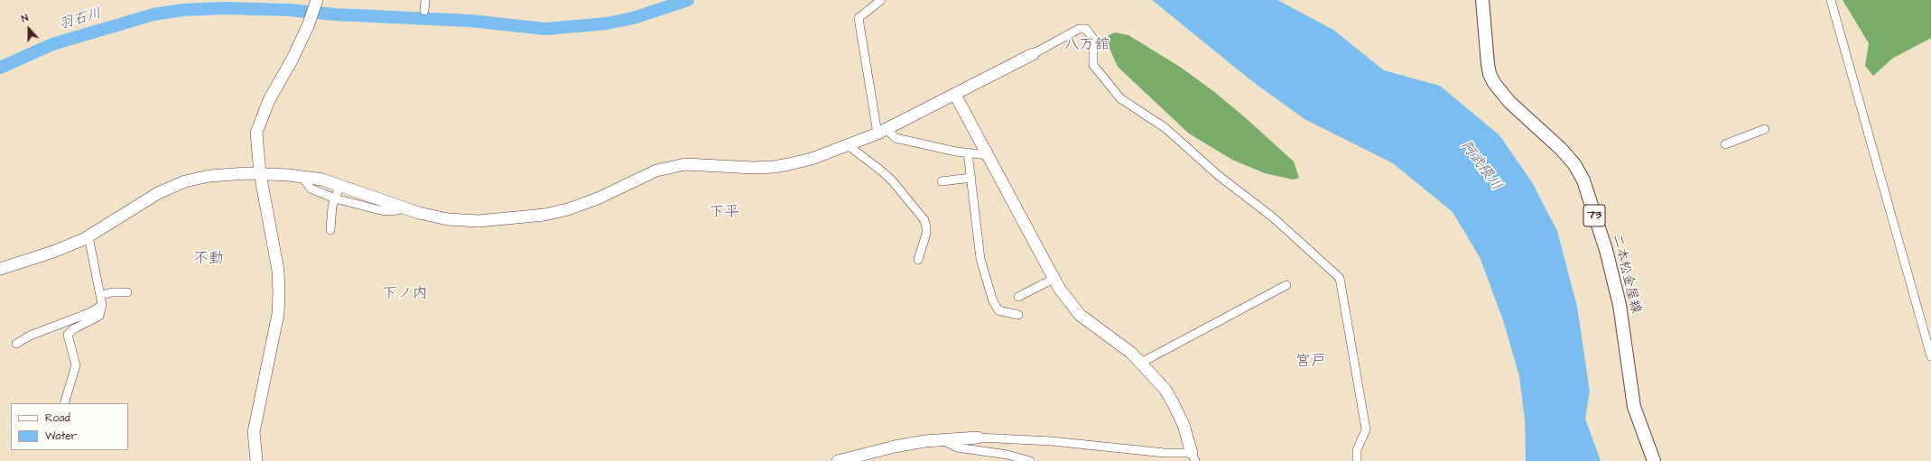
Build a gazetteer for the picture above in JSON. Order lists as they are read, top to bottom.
{
  "streets": {
    "main road": ["73", "二本松金屋線"]
  },
  "districts": [
    "八万舘",
    "下平",
    "不動",
    "下ノ内",
    "宮戸"
  ],
  "water": ["羽石川", "阿武隈川"],
  "legend": ["Road", "Water"],
  "north": "top"
}
